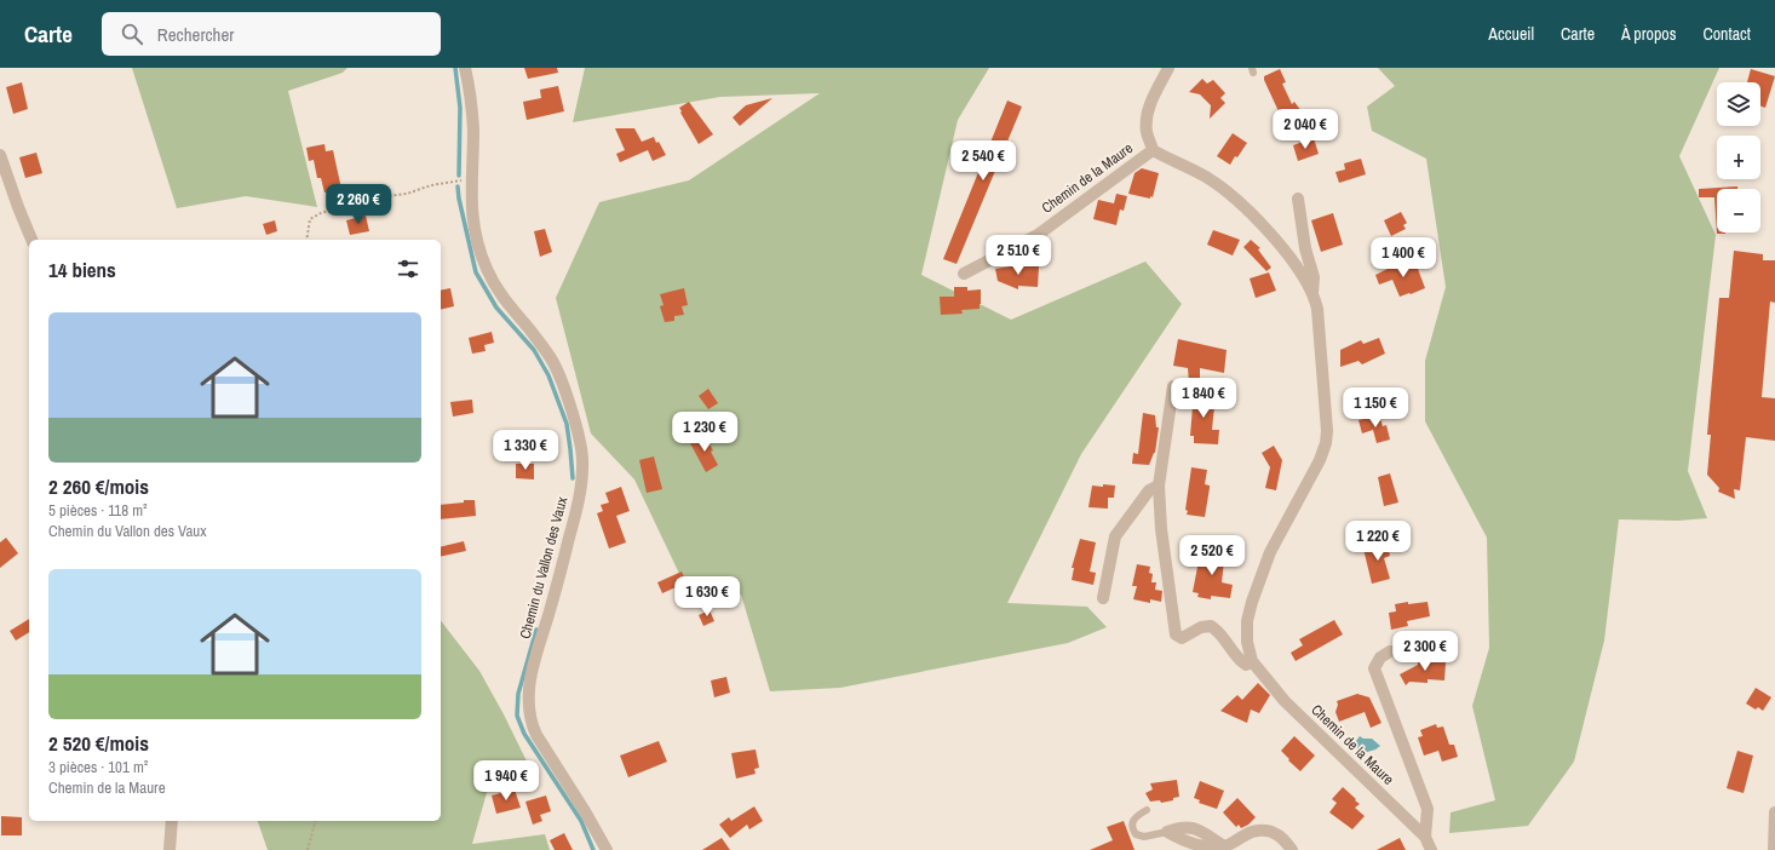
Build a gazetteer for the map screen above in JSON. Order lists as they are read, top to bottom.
{
  "streets": {
    "street": ["Chemin de la Maure", "Chemin du Vallon des Vaux"]
  },
  "page": {
    "header": "Carte",
    "search": "Rechercher",
    "nav": [
      "Accueil",
      "Carte",
      "À propos",
      "Contact"
    ],
    "map_buttons": ["+", "−"],
    "price": [
      "2 040 €",
      "2 540 €",
      "2 260 €",
      "2 510 €",
      "1 400 €",
      "1 840 €",
      "1 150 €",
      "1 230 €",
      "1 330 €",
      "1 220 €",
      "2 520 €",
      "1 630 €",
      "2 300 €",
      "1 940 €"
    ],
    "heading": "14 biens",
    "list": [
      {
        "name": "2 260 €/mois",
        "note": "5 pièces · 118 m² · Chemin du Vallon des Vaux"
      },
      {
        "name": "2 520 €/mois",
        "note": "3 pièces · 101 m² · Chemin de la Maure"
      }
    ]
  }
}
